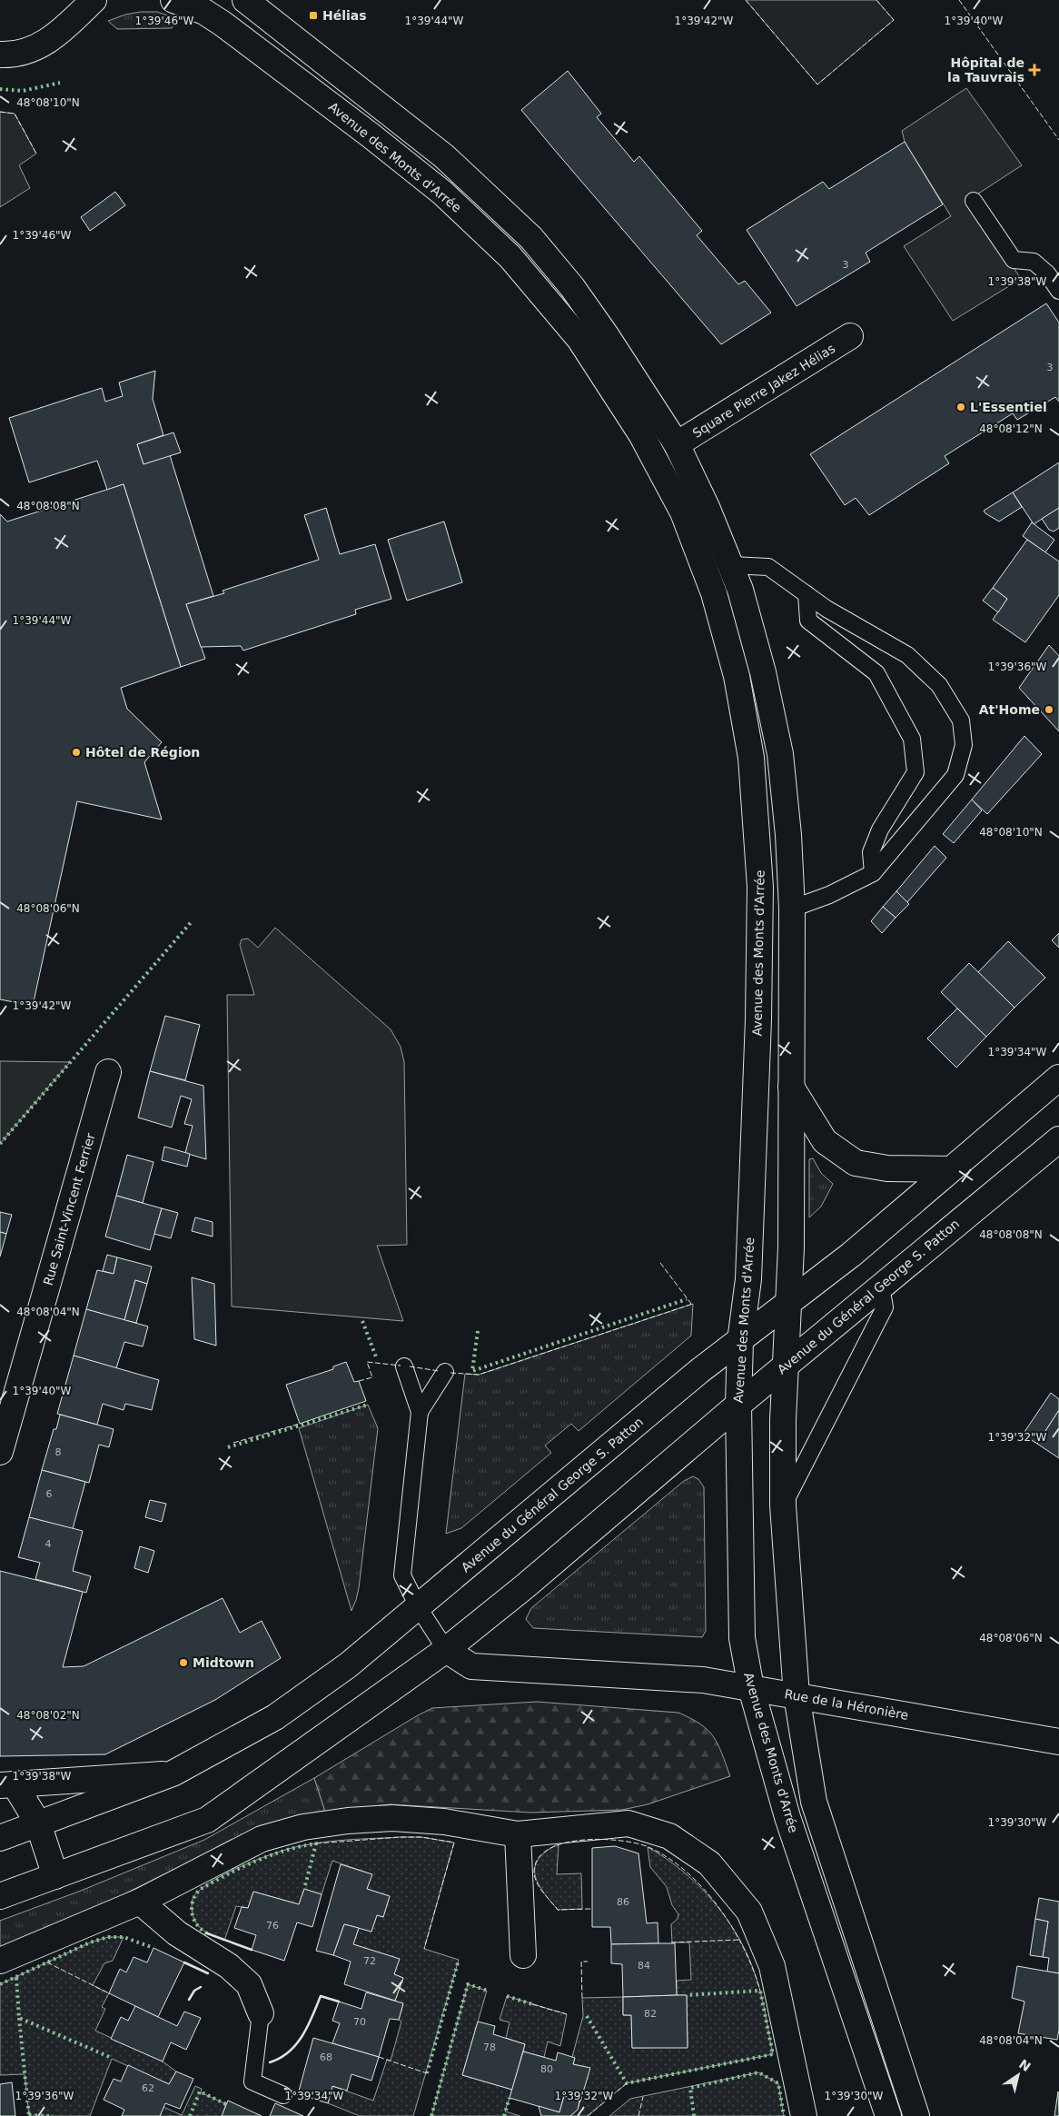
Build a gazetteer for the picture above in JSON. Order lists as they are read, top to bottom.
{
  "streets": {
    "street": [
      "Avenue des Monts d'Arrée",
      "Square Pierre Jakez Hélias",
      "Rue Saint-Vincent Ferrier",
      "Avenue du Général George S. Patton",
      "Rue de la Héronière"
    ]
  },
  "crossings": [
    ["Avenue des Monts d'Arrée", "Avenue du Général George S. Patton"],
    ["Avenue des Monts d'Arrée", "Rue de la Héronière"],
    ["Avenue du Général George S. Patton", "Rue de la Héronière"]
  ],
  "places": {
    "transit": ["Hélias"],
    "health": ["Hôpital de la Tauvrais"],
    "other": [
      "L'Essentiel",
      "At'Home",
      "Hôtel de Région",
      "Midtown"
    ]
  },
  "house_numbers": [
    "3",
    "3",
    "8",
    "6",
    "4",
    "86",
    "76",
    "72",
    "84",
    "82",
    "70",
    "78",
    "68",
    "80",
    "62"
  ],
  "north": "top right",
  "coordinates": [
    "1°39'46\"W",
    "1°39'44\"W",
    "1°39'42\"W",
    "1°39'40\"W",
    "48°08'10\"N",
    "1°39'38\"W",
    "48°08'12\"N",
    "48°08'08\"N",
    "1°39'36\"W",
    "48°08'06\"N",
    "1°39'34\"W",
    "48°08'04\"N",
    "1°39'32\"W",
    "48°08'02\"N",
    "1°39'30\"W"
  ]
}
